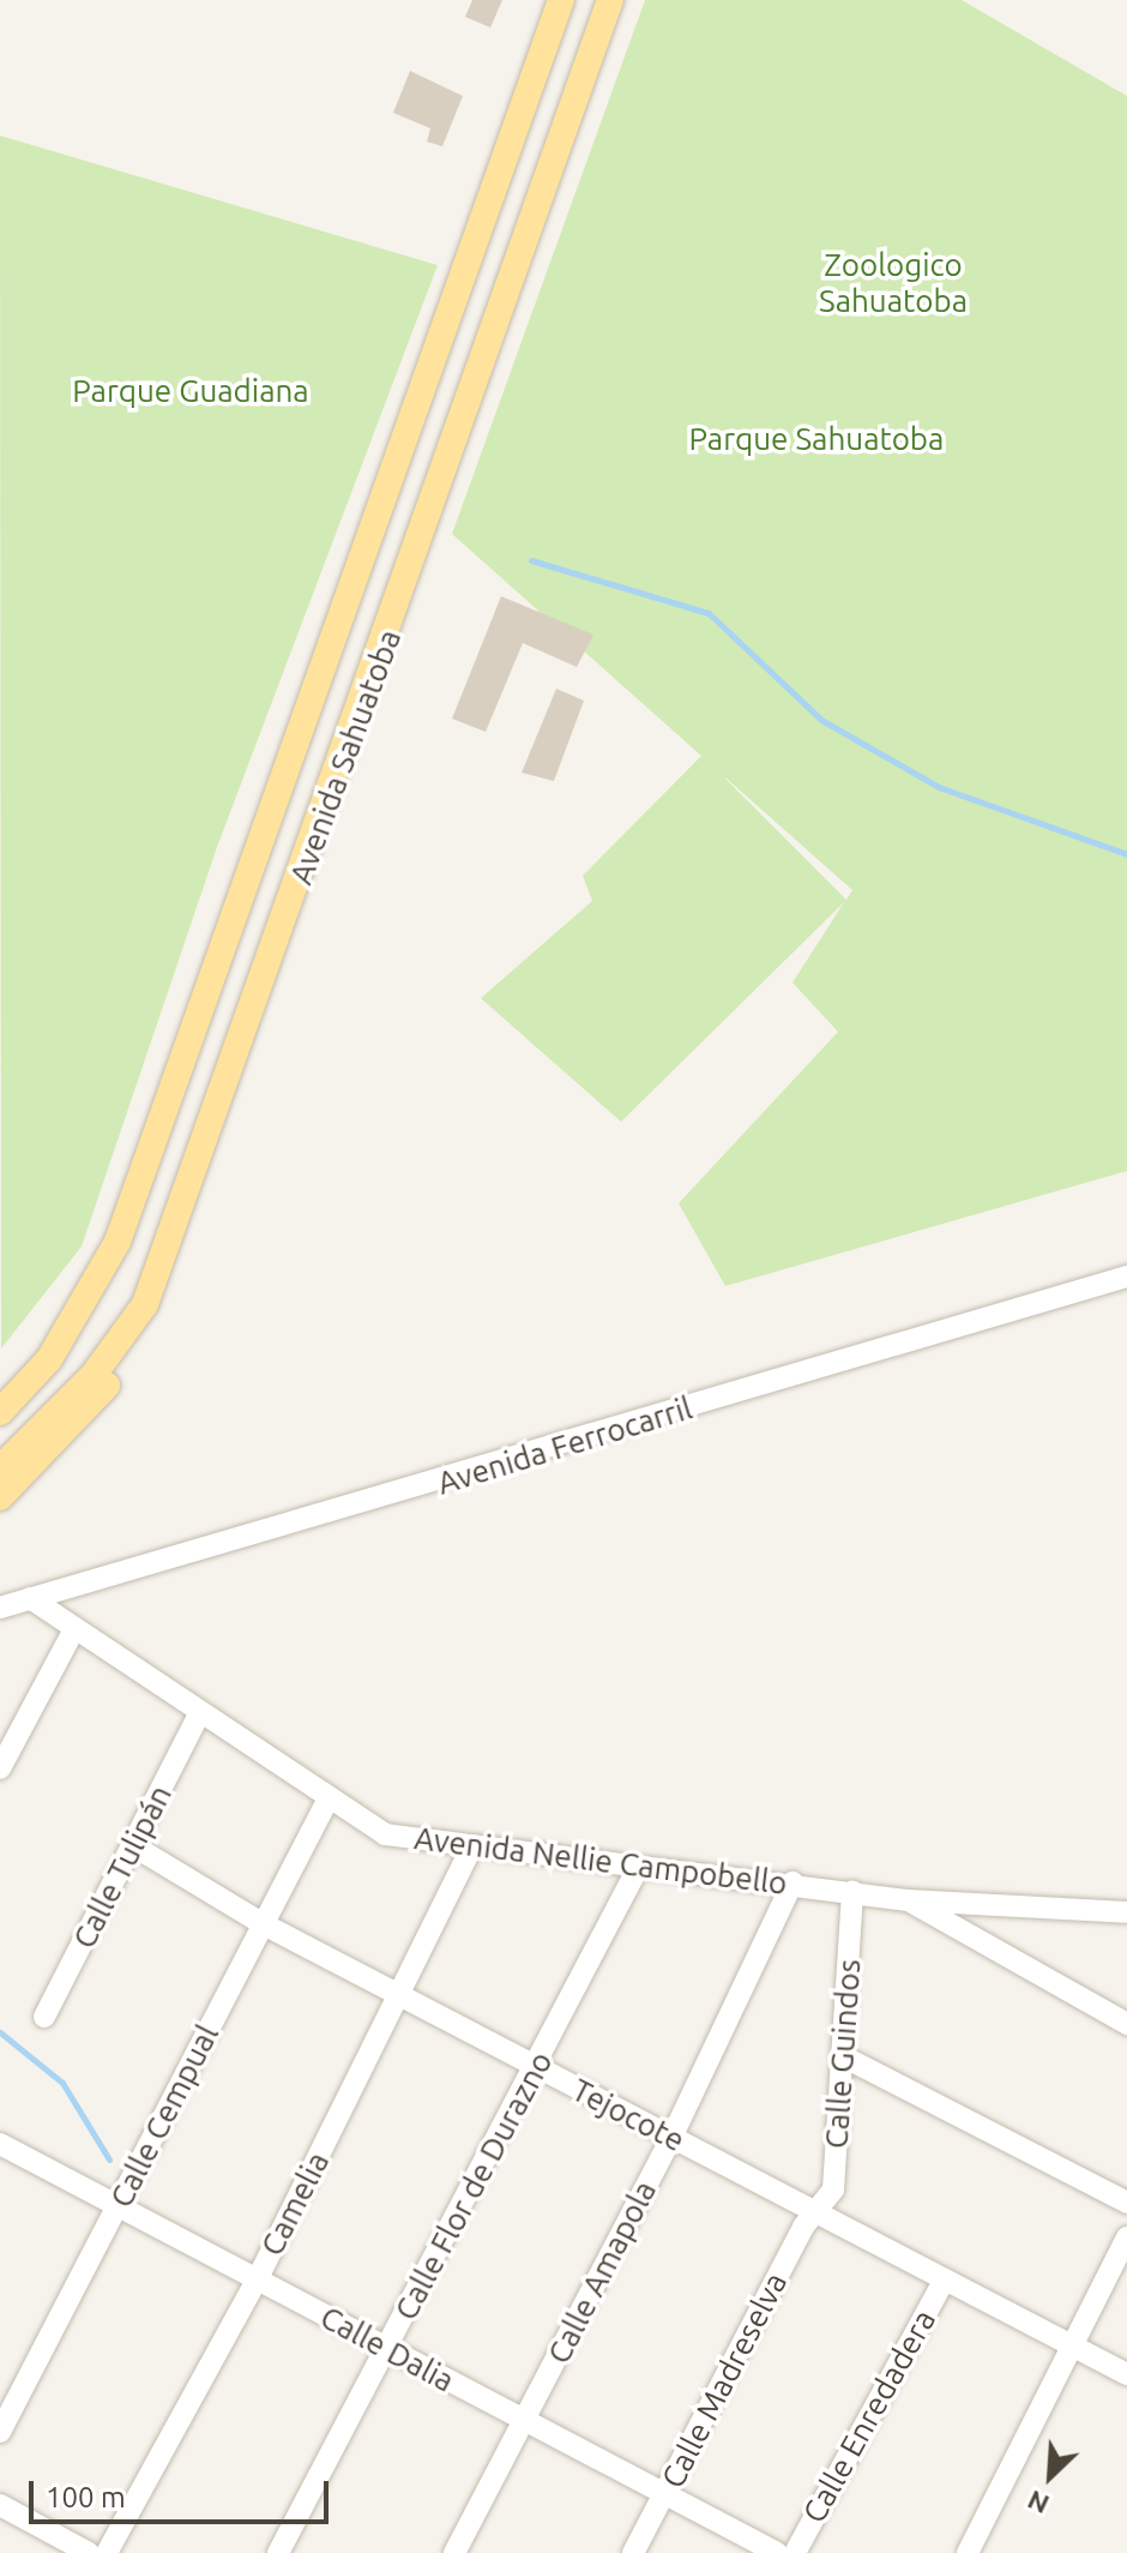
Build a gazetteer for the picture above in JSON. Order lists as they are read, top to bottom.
{
  "streets": {
    "main road": ["Avenida Sahuatoba"],
    "street": [
      "Avenida Ferrocarril",
      "Avenida Nellie Campobello",
      "Calle Tulipán",
      "Calle Guindos",
      "Tejocote",
      "Calle Cempual",
      "Calle Flor de Durazno",
      "Camelia",
      "Calle Amapola",
      "Calle Dalia",
      "Calle Madreselva",
      "Calle Enredadera"
    ]
  },
  "crossings": [
    ["Avenida Ferrocarril", "Avenida Nellie Campobello"],
    ["Avenida Nellie Campobello", "Calle Tulipán"],
    ["Avenida Nellie Campobello", "Calle Guindos"],
    ["Avenida Nellie Campobello", "Calle Cempual"],
    ["Avenida Nellie Campobello", "Calle Flor de Durazno"],
    ["Avenida Nellie Campobello", "Camelia"],
    ["Avenida Nellie Campobello", "Calle Amapola"],
    ["Calle Tulipán", "Tejocote"],
    ["Calle Guindos", "Tejocote"],
    ["Calle Guindos", "Calle Madreselva"],
    ["Tejocote", "Calle Cempual"],
    ["Tejocote", "Calle Flor de Durazno"],
    ["Tejocote", "Camelia"],
    ["Tejocote", "Calle Amapola"],
    ["Tejocote", "Calle Madreselva"],
    ["Tejocote", "Calle Enredadera"],
    ["Calle Cempual", "Calle Dalia"],
    ["Calle Flor de Durazno", "Calle Dalia"],
    ["Camelia", "Calle Dalia"],
    ["Calle Amapola", "Calle Dalia"],
    ["Calle Dalia", "Calle Madreselva"]
  ],
  "parks": ["Zoologico Sahuatoba", "Parque Guadiana", "Parque Sahuatoba"],
  "scale_bar": "100 m",
  "north": "bottom left"
}
